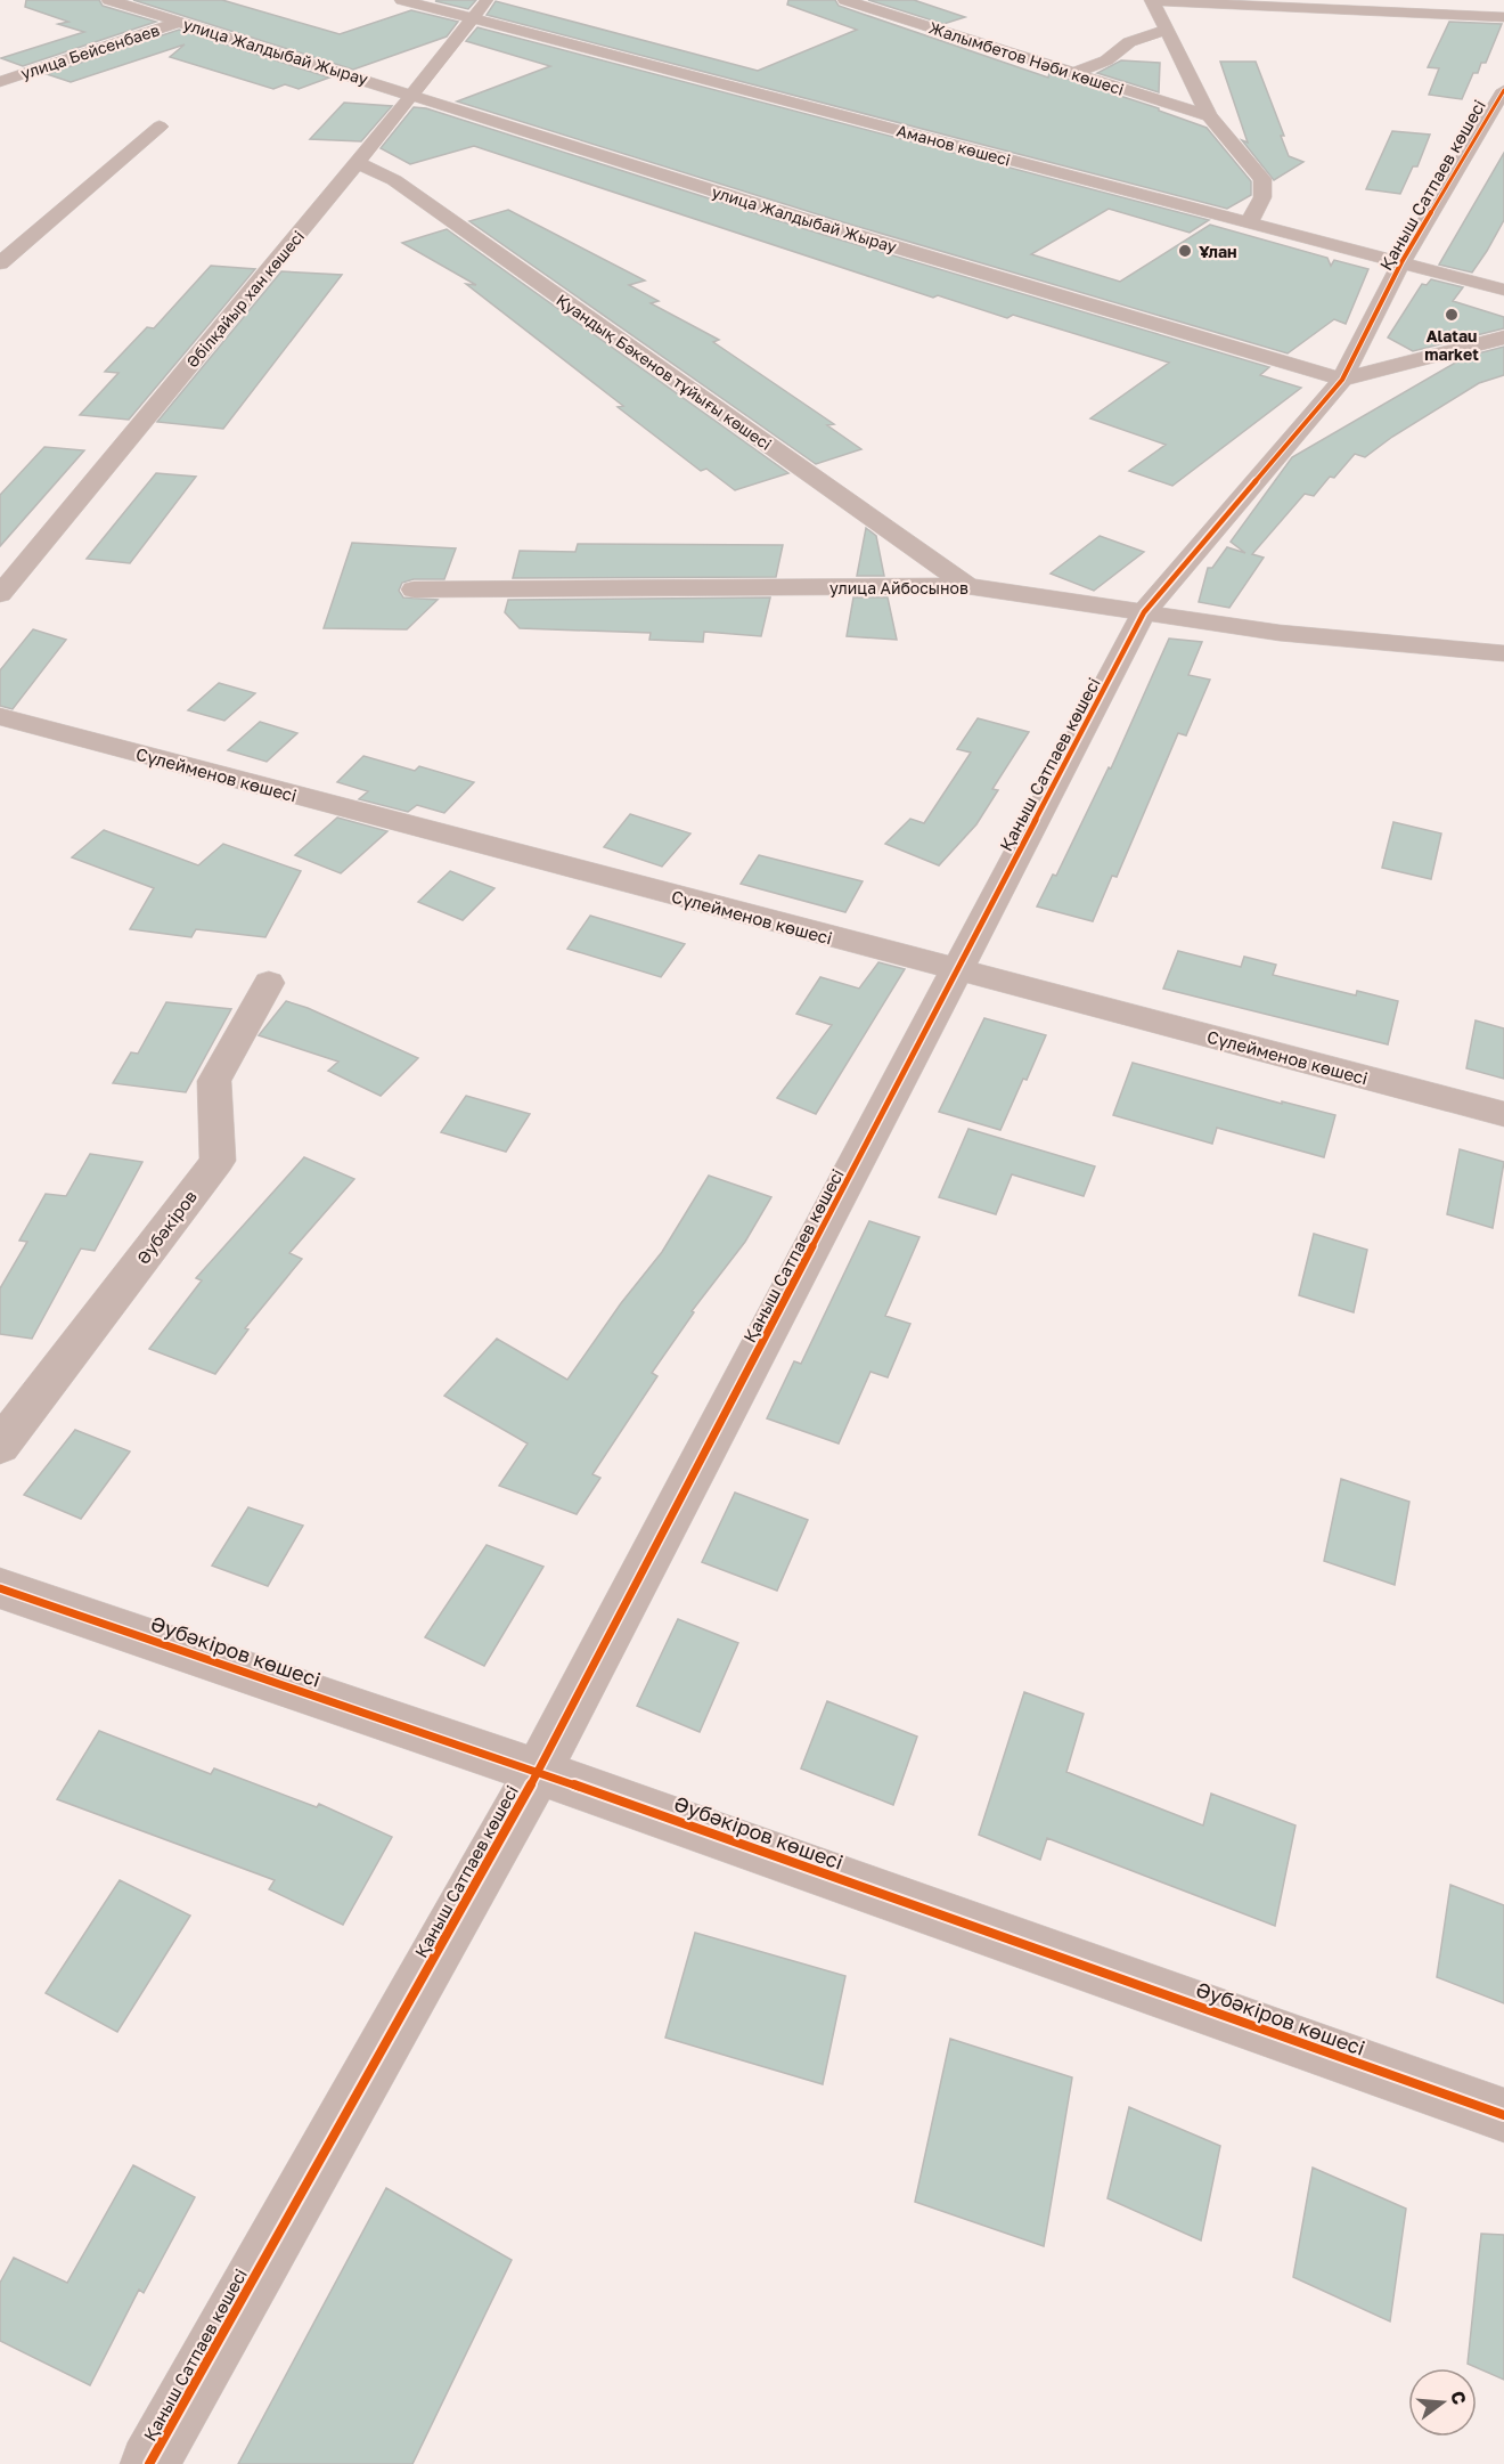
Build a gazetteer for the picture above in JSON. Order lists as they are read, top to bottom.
{
  "streets": {
    "street": [
      "улица Бейсенбаев",
      "улица Жалдыбай Жырау",
      "Жалымбетов Нәби көшесі",
      "Аманов көшесі",
      "Қаныш Сатпаев көшесі",
      "Әбілқайыр хан көшесі",
      "Қуандық Бәкенов тұйығы көшесі",
      "улица Айбосынов",
      "Сүлейменов көшесі",
      "Әубәкіров",
      "Әубәкіров көшесі"
    ]
  },
  "crossings": [
    ["улица Бейсенбаев", "улица Жалдыбай Жырау"],
    ["улица Жалдыбай Жырау", "Қаныш Сатпаев көшесі"],
    ["улица Жалдыбай Жырау", "Әбілқайыр хан көшесі"],
    ["Аманов көшесі", "Қаныш Сатпаев көшесі"],
    ["Аманов көшесі", "Әбілқайыр хан көшесі"],
    ["Қаныш Сатпаев көшесі", "улица Айбосынов"],
    ["Қаныш Сатпаев көшесі", "Сүлейменов көшесі"],
    ["Қаныш Сатпаев көшесі", "Әубәкіров көшесі"],
    ["Әбілқайыр хан көшесі", "Қуандық Бәкенов тұйығы көшесі"],
    ["Қуандық Бәкенов тұйығы көшесі", "улица Айбосынов"]
  ],
  "places": ["Ұлан", "Alatau market"],
  "north": "right"
}
